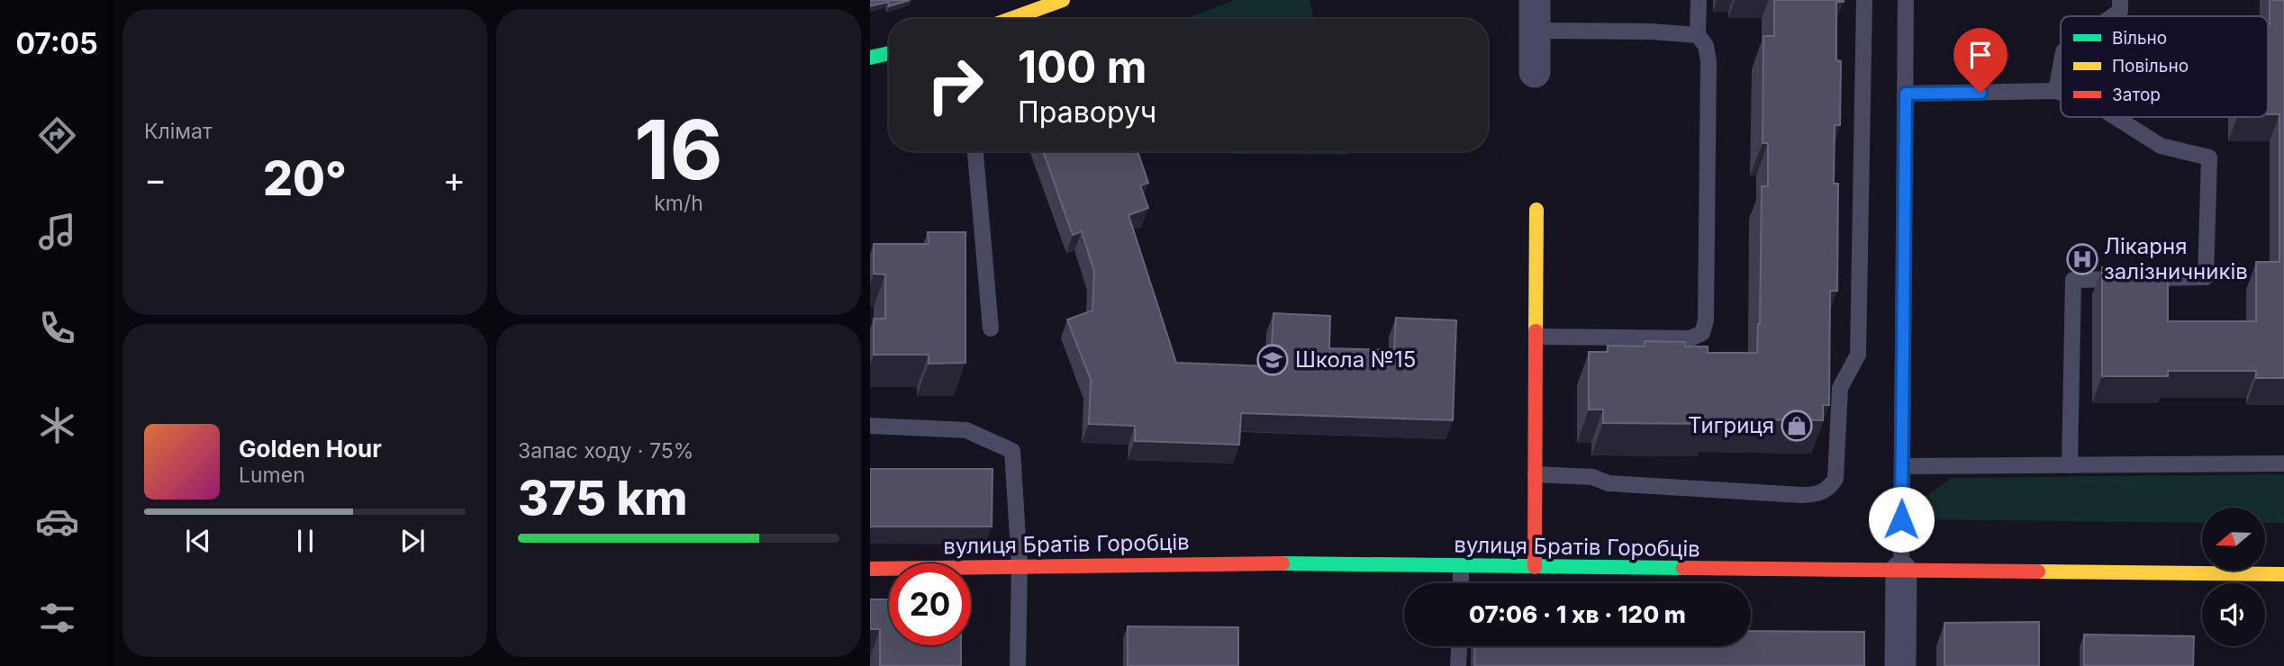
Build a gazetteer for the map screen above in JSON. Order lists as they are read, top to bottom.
{
  "streets": {
    "street": ["вулиця Братів Горобців"]
  },
  "places": {
    "hospital": ["Лікарня залізничників"],
    "school or university": ["Школа №15"],
    "shop": ["Тигриця"]
  },
  "legend": ["Вільно", "Повільно", "Затор"],
  "north": "left",
  "page": {
    "tabs": "07:05",
    "tile": [
      "Клімат",
      ["16", "km/h"],
      ["Запас ходу · 75%", "375 km"]
    ],
    "turn": ["100 m", "Праворуч"],
    "heat": ["−", "20°", "+"],
    "song": ["Golden Hour", "Lumen"],
    "limit": "20",
    "trip": "07:06 · 1 хв · 120 m"
  }
}
